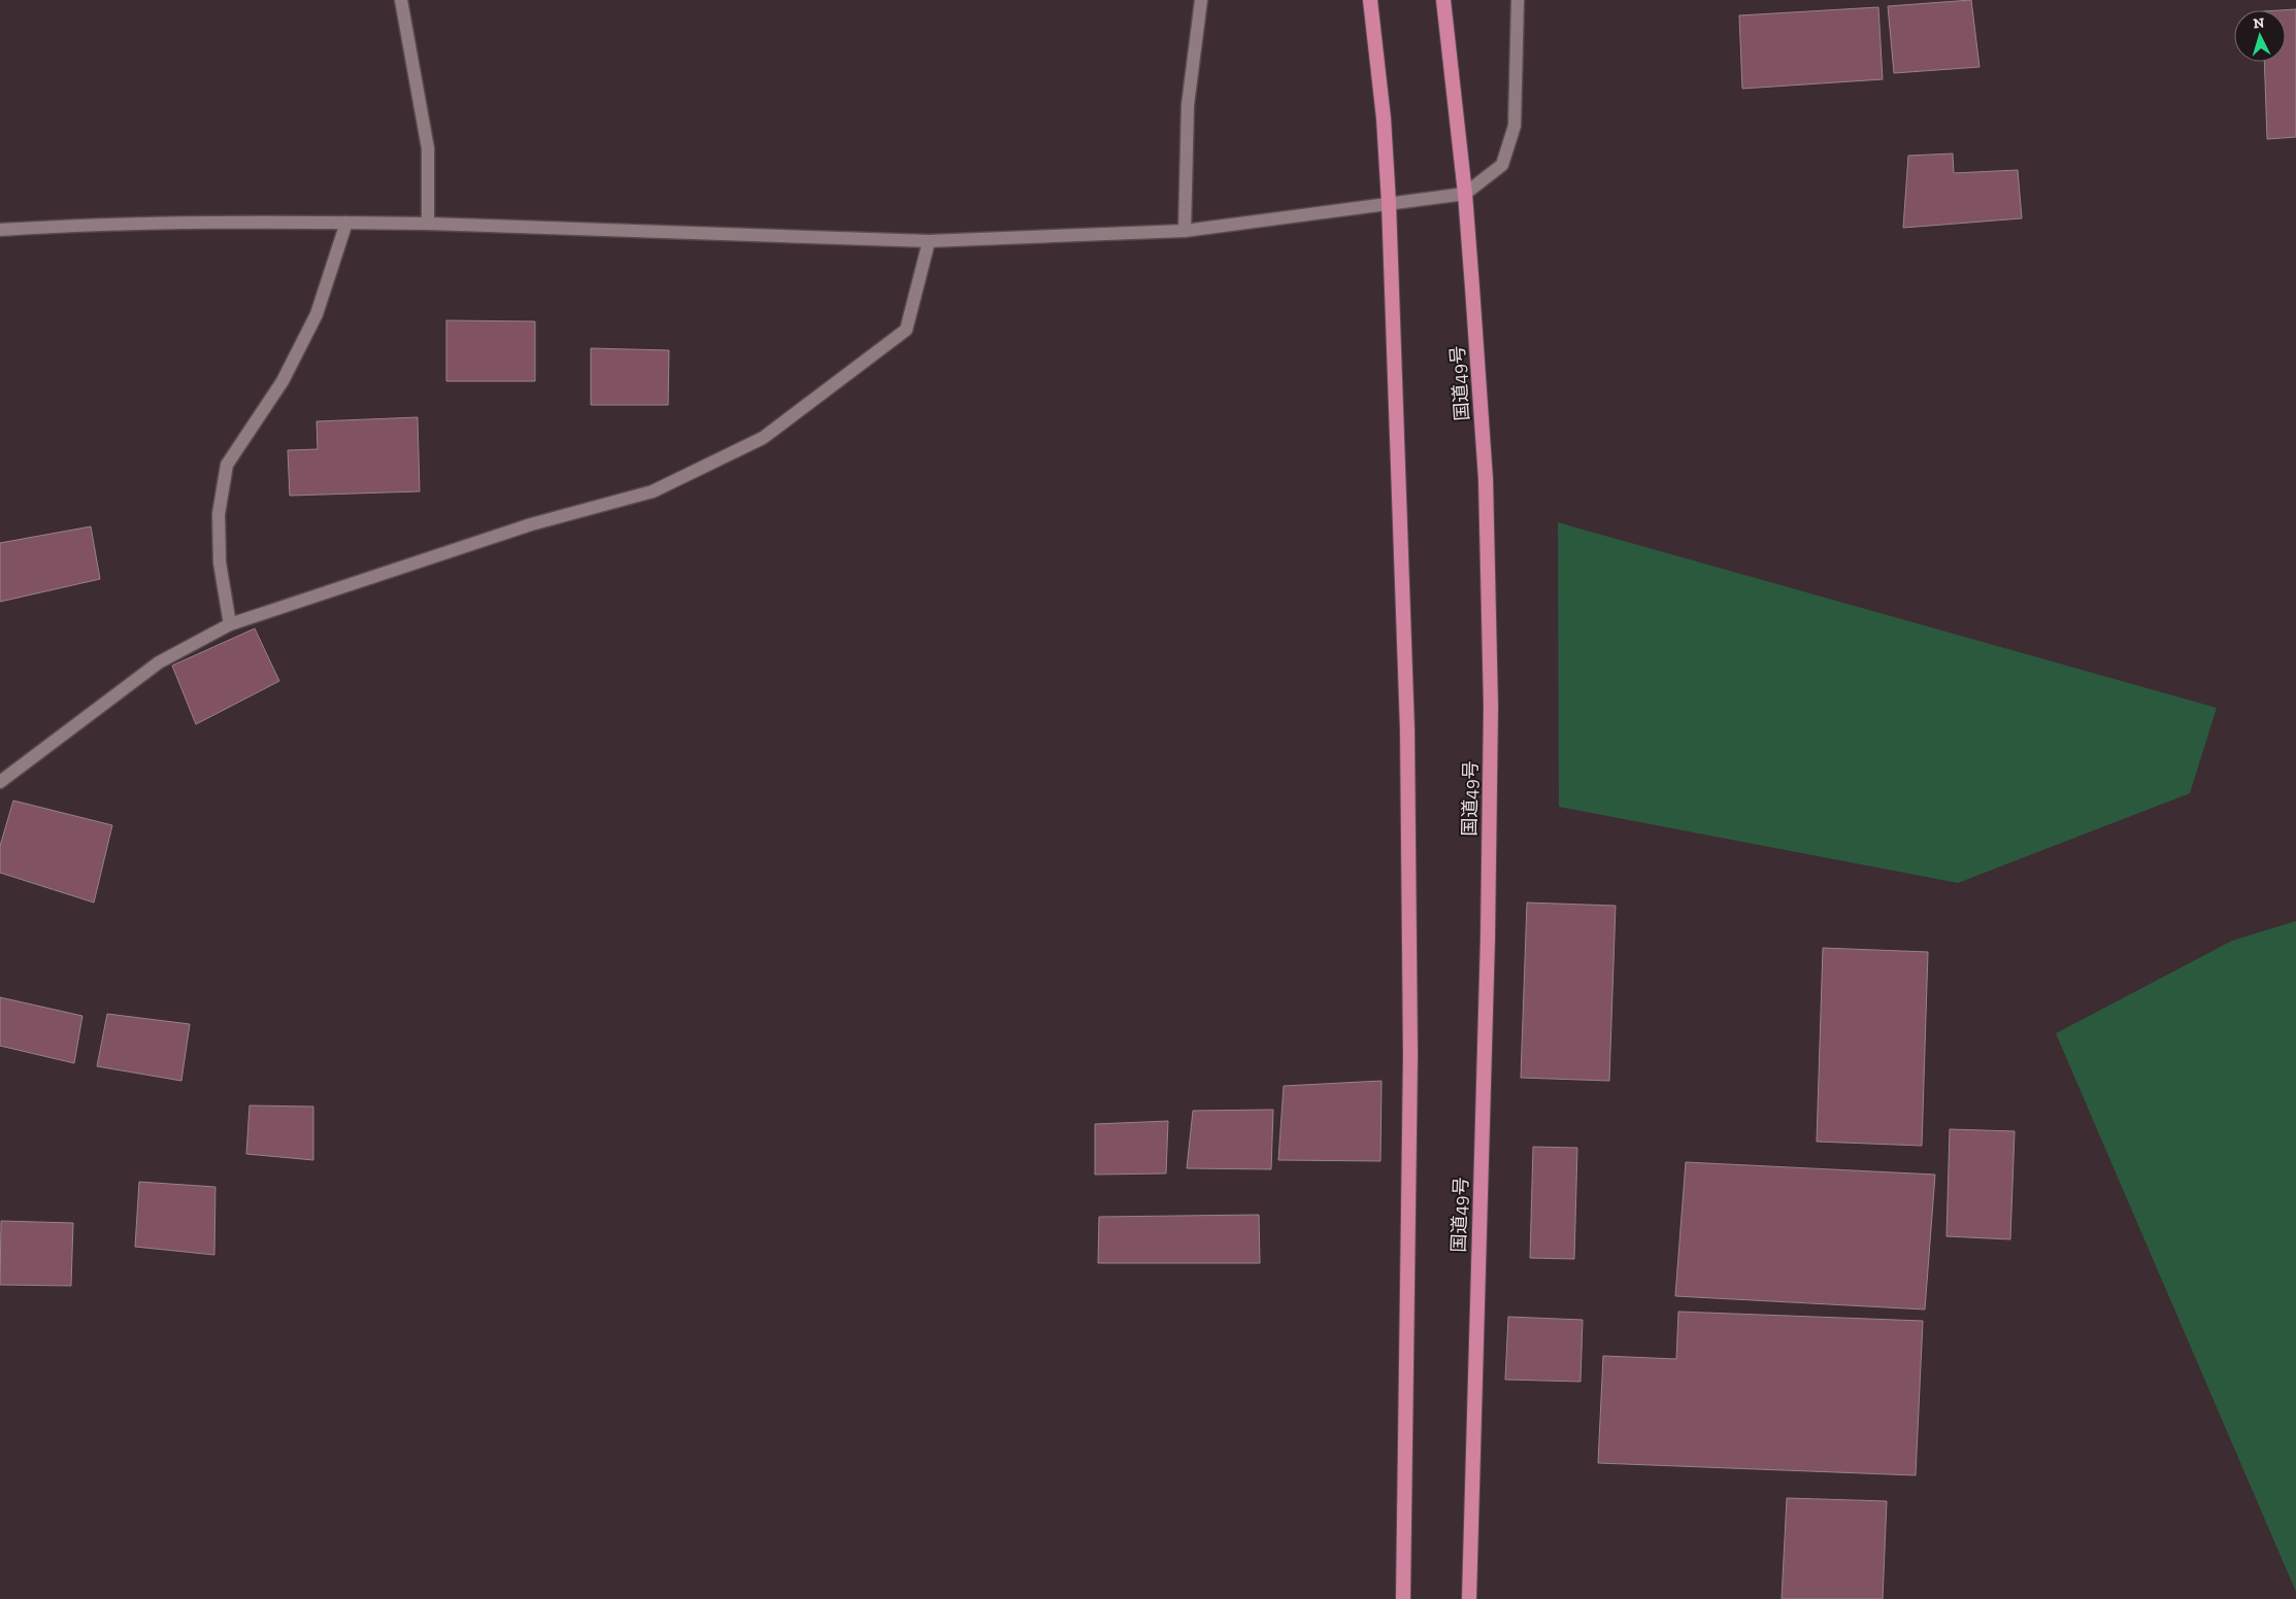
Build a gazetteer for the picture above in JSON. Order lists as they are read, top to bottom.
{
  "streets": {
    "highway": ["国道49号"]
  },
  "north": "top"
}
